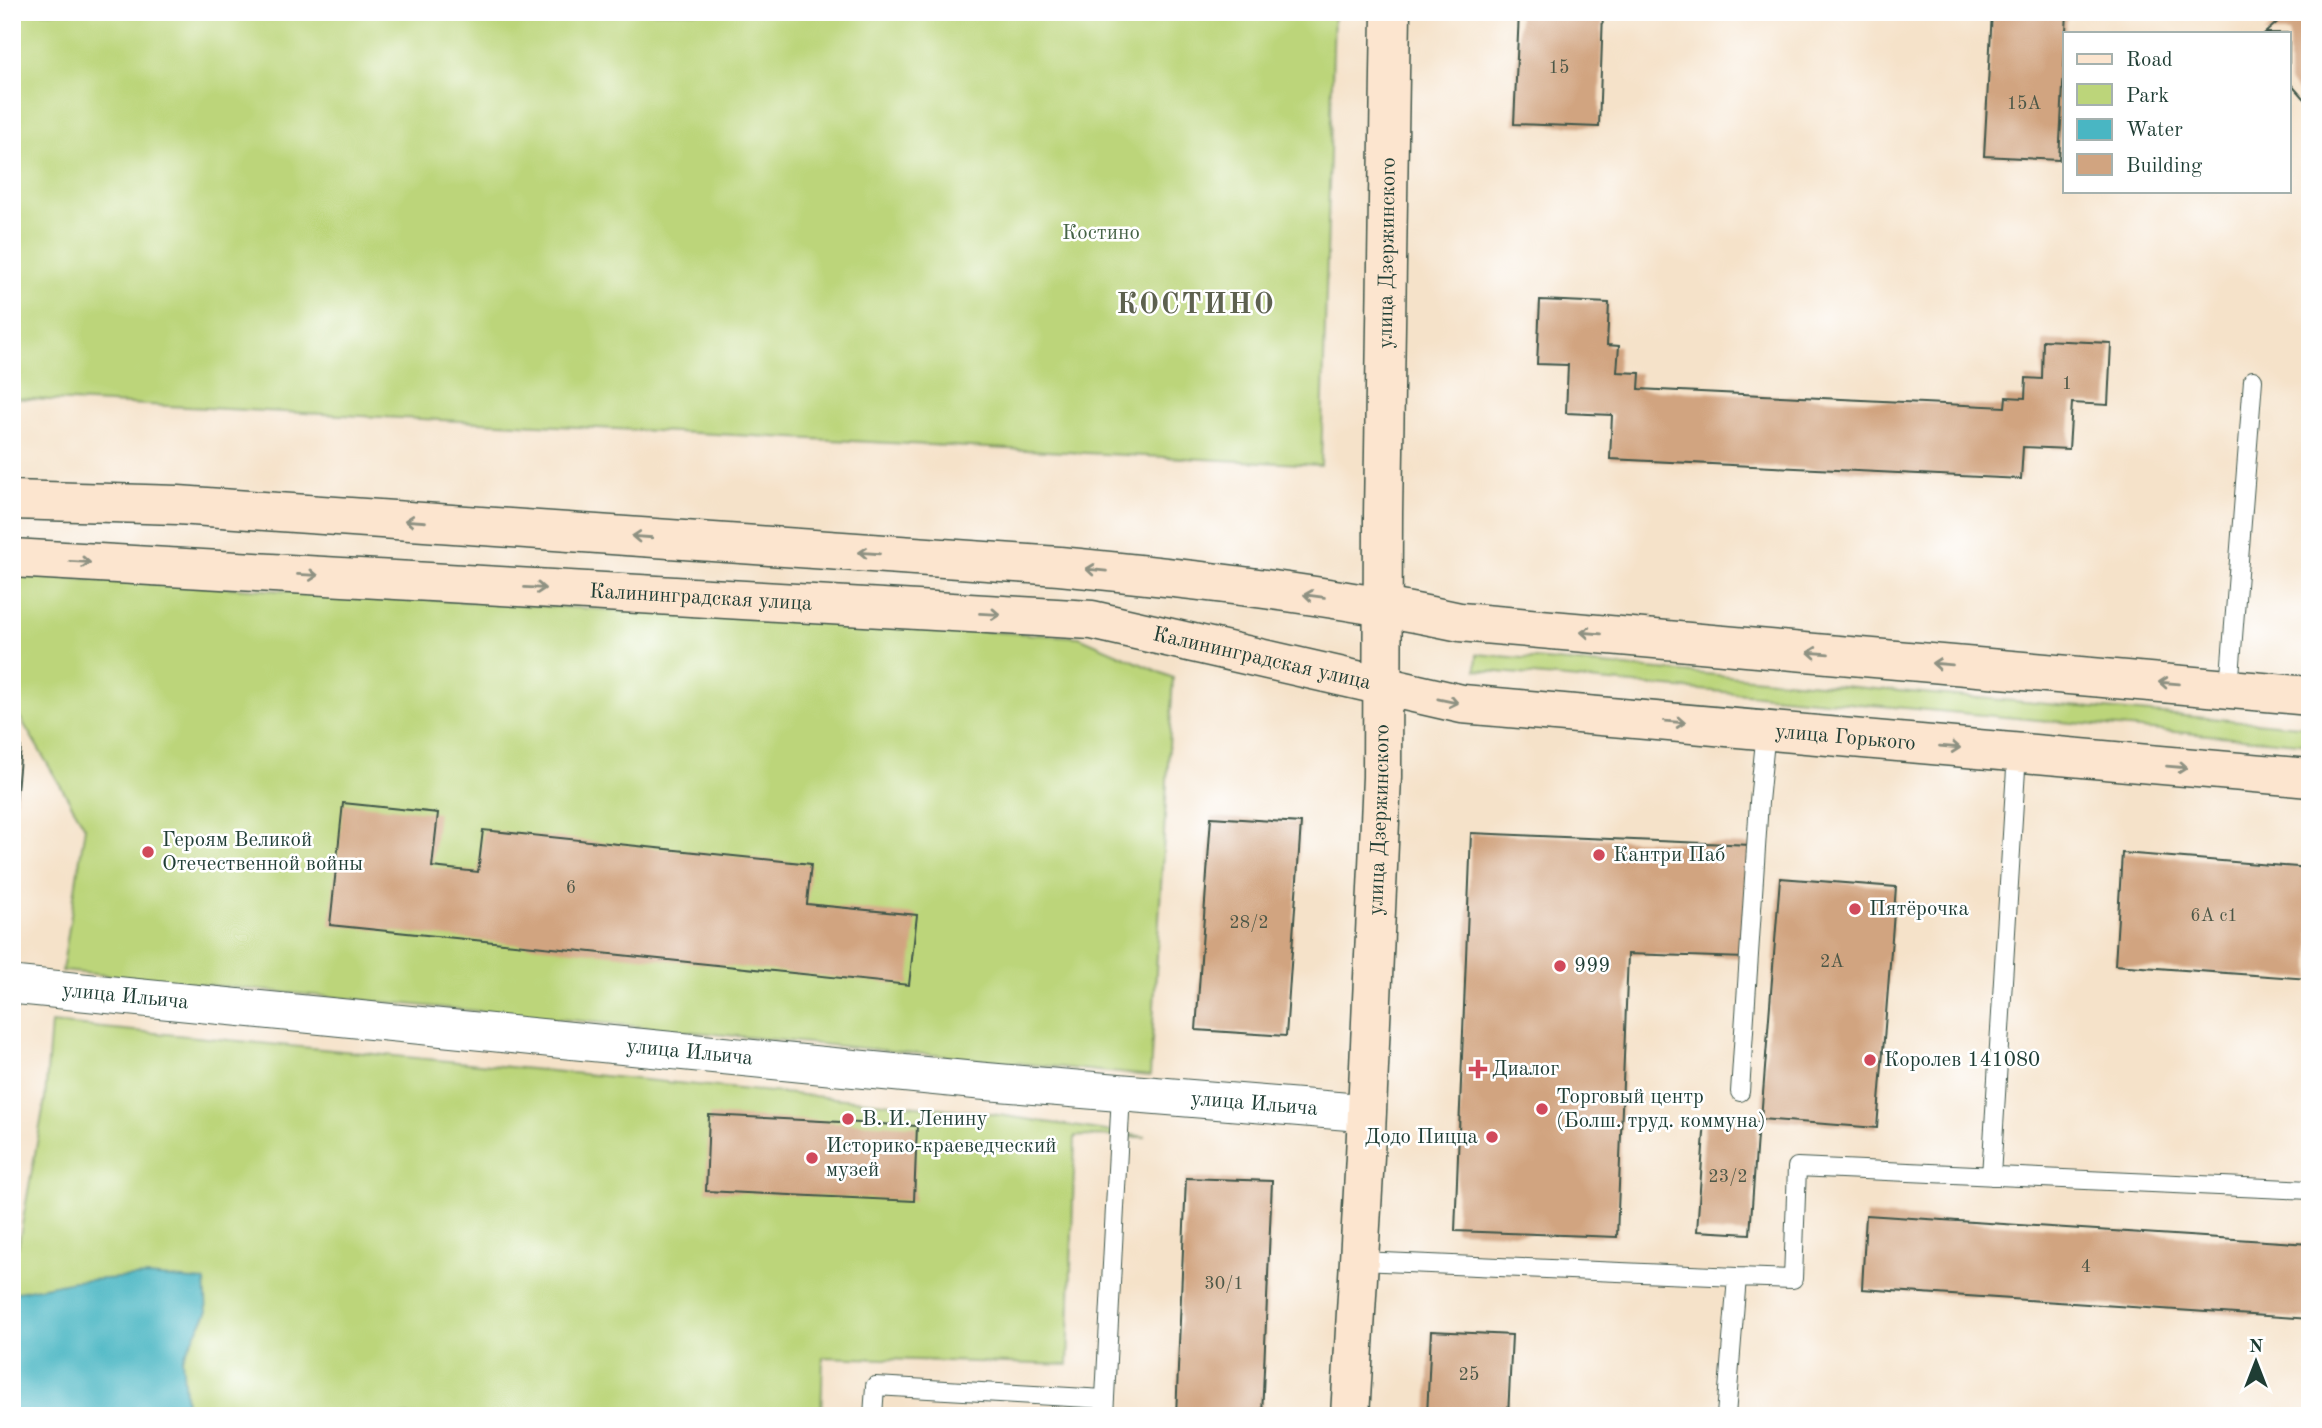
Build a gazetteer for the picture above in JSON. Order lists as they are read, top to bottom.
{
  "streets": {
    "main road": ["улица Дзержинского", "Калининградская улица", "улица Горького"],
    "street": ["улица Ильича"]
  },
  "crossings": [
    ["улица Дзержинского", "Калининградская улица"],
    ["улица Дзержинского", "улица Горького"],
    ["улица Дзержинского", "улица Ильича"],
    ["Калининградская улица", "улица Горького"]
  ],
  "districts": ["КОСТИНО"],
  "parks": ["Костино"],
  "places": {
    "other": [
      "Героям Великой Отечественной войны",
      "Кантри Паб",
      "Пятёрочка",
      "999",
      "Королев 141080",
      "Торговый центр (Болш. труд. коммуна)",
      "В. И. Ленину",
      "Додо Пицца",
      "Историко-краеведческий музей"
    ],
    "health": ["Диалог"]
  },
  "house_numbers": [
    "15",
    "15А",
    "1",
    "6",
    "6А с1",
    "28/2",
    "2А",
    "23/2",
    "4",
    "30/1",
    "25"
  ],
  "legend": [
    "Road",
    "Park",
    "Water",
    "Building"
  ],
  "north": "top"
}
